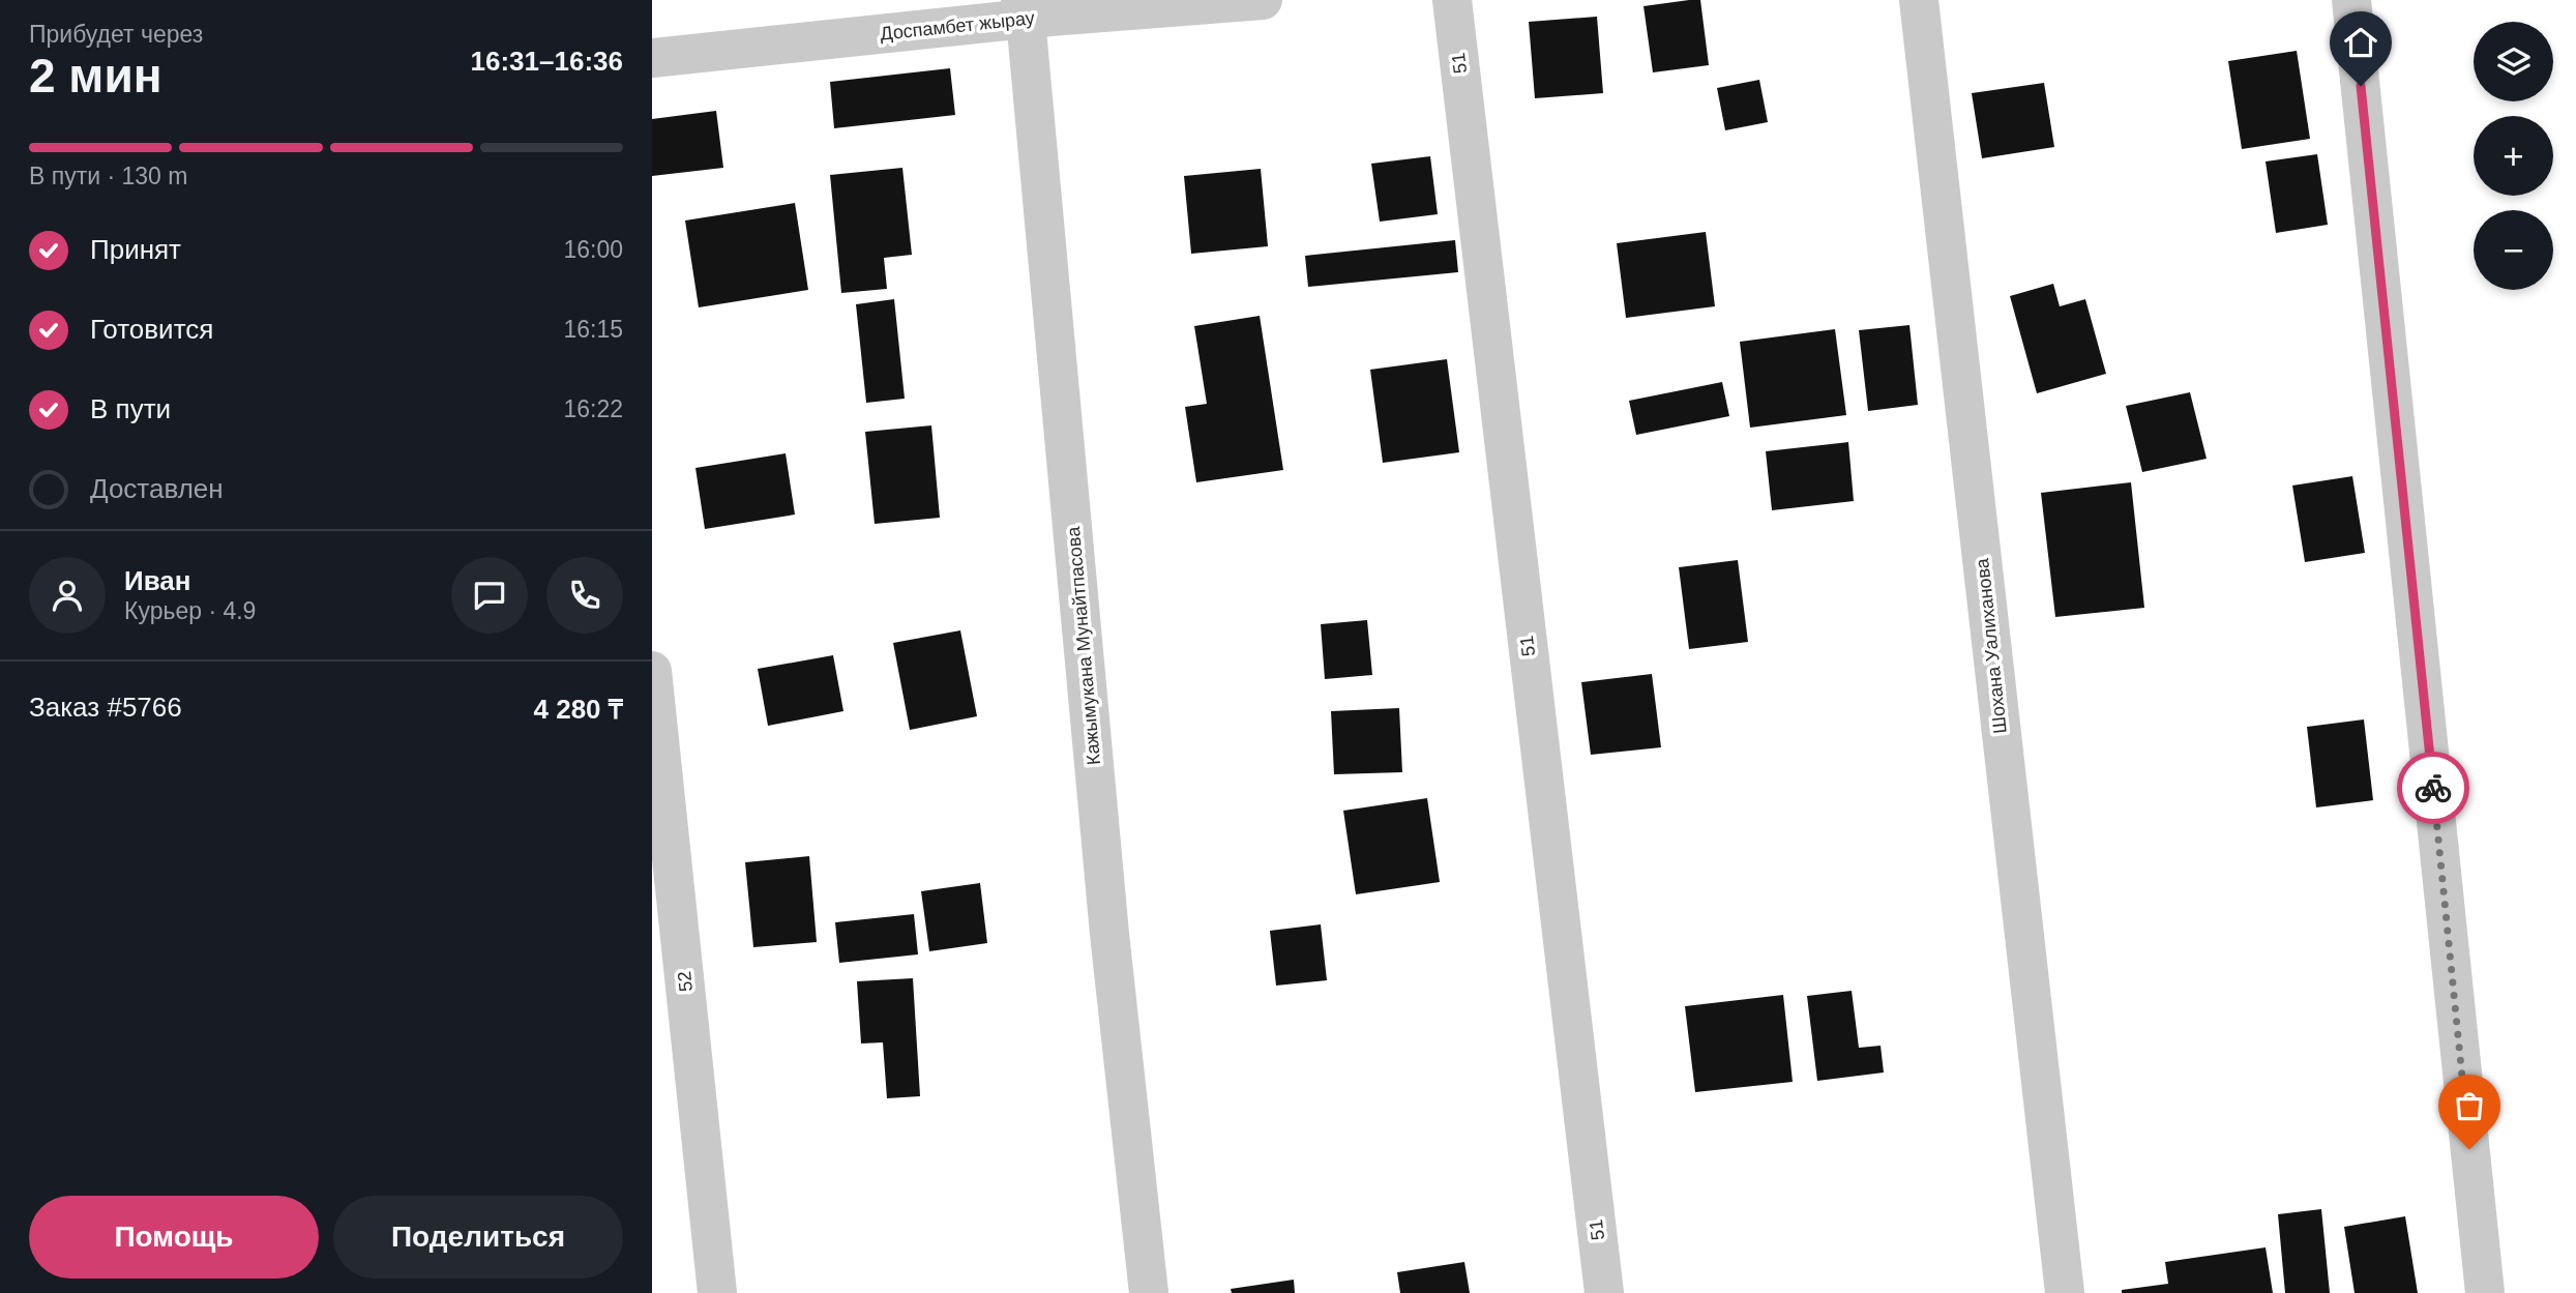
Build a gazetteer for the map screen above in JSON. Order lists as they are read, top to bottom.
{
  "streets": {
    "street": [
      "Доспамбет жырау",
      "51",
      "Кажымукана Мунайтпасова",
      "Шохана Уалиханова",
      "52"
    ]
  },
  "crossings": [
    ["Доспамбет жырау", "Кажымукана Мунайтпасова"]
  ],
  "page": {
    "heading": ["2 мин", "Прибудет через", "16:31–16:36"],
    "panel": [
      "Иван",
      "Курьер · 4.9",
      "Заказ #5766",
      "4 280 ₸"
    ],
    "map_buttons": ["+", "−"],
    "bar": "В пути · 130 m",
    "list": [
      ["Принят", "16:00"],
      ["Готовится", "16:15"],
      ["В пути", "16:22"],
      "Доставлен"
    ],
    "buttons": ["Помощь", "Поделиться"]
  }
}
